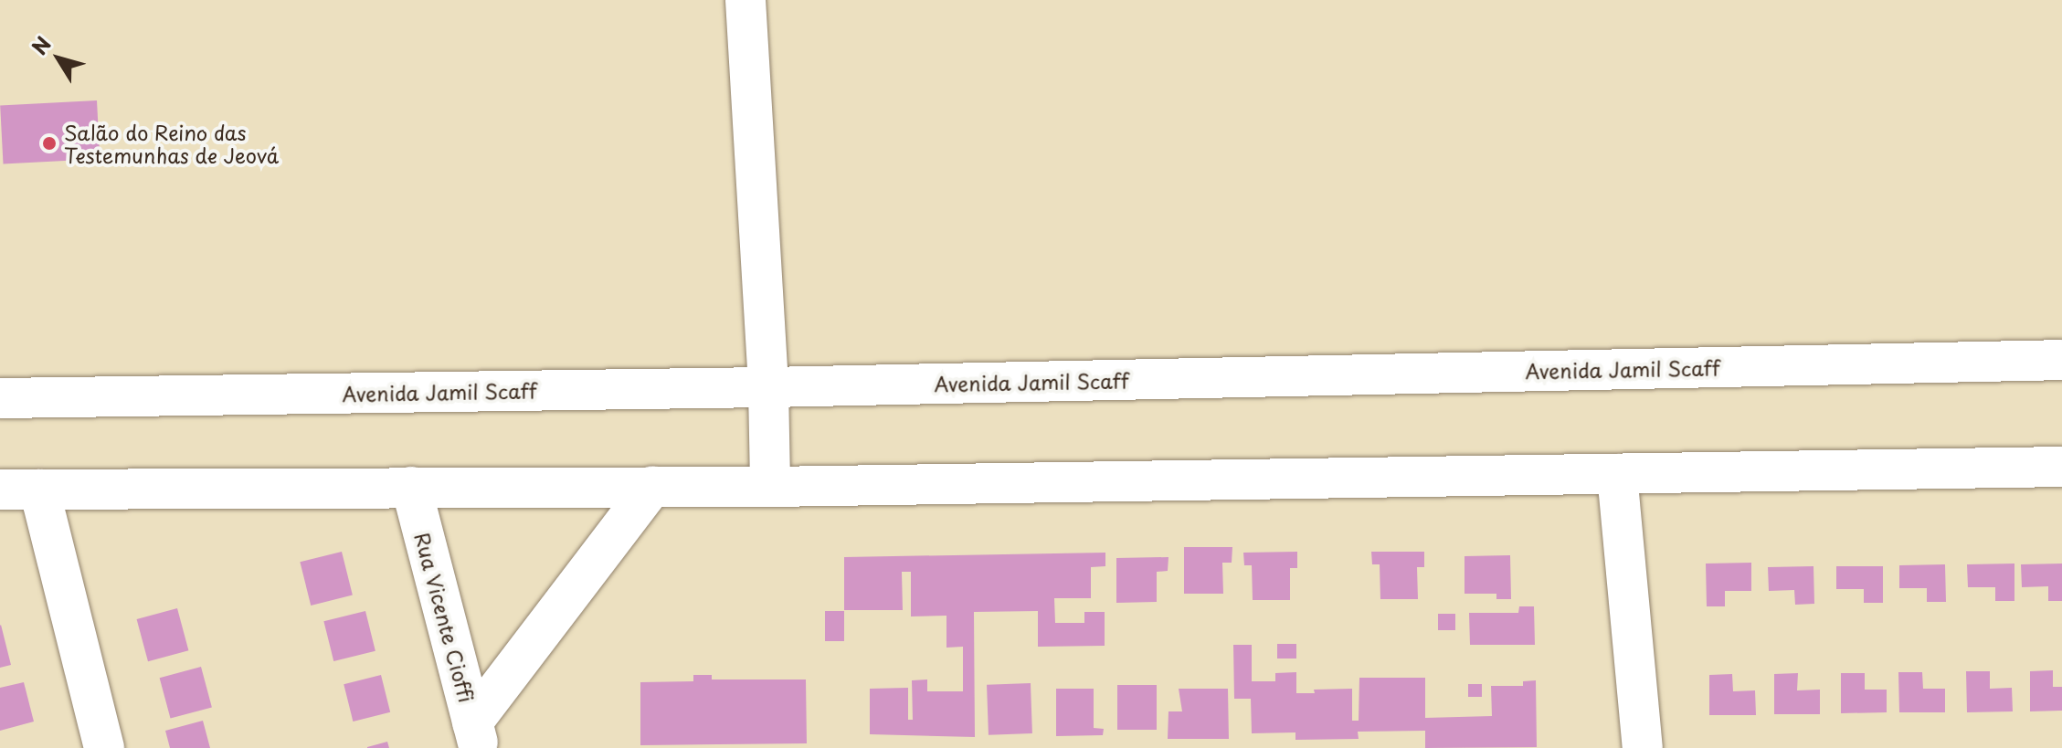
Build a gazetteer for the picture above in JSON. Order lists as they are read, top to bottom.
{
  "streets": {
    "street": ["Avenida Jamil Scaff", "Rua Vicente Cioffi"]
  },
  "places": ["Salão do Reino das Testemunhas de Jeová"],
  "north": "top left"
}
